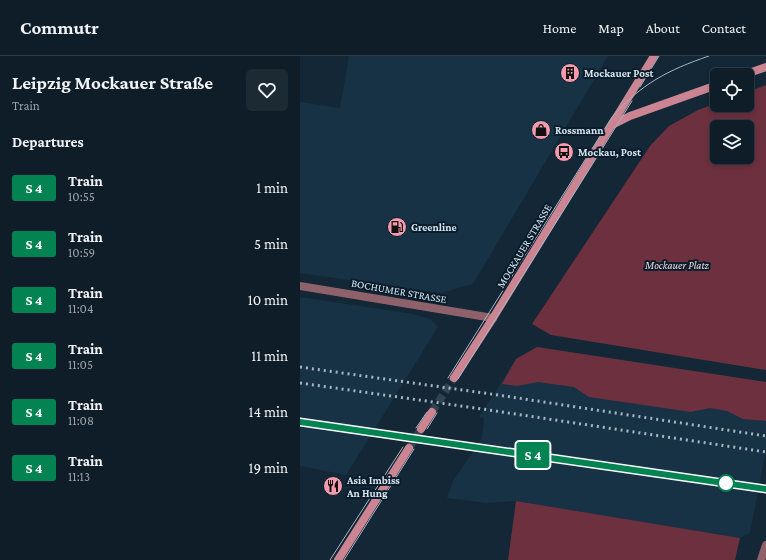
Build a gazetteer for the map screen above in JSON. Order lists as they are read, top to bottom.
{
  "streets": {
    "main road": ["MOCKAUER STRASSE"],
    "street": ["BOCHUMER STRASSE"]
  },
  "crossings": [
    ["MOCKAUER STRASSE", "BOCHUMER STRASSE"]
  ],
  "parks": ["Mockauer Platz"],
  "places": {
    "building": ["Mockauer Post"],
    "shop": ["Rossmann"],
    "bus stop": ["Mockau, Post"],
    "fuel station": ["Greenline"],
    "restaurant": ["Asia Imbiss An Hung"]
  },
  "page": {
    "header": "Commutr",
    "nav": [
      "Home",
      "Map",
      "About",
      "Contact"
    ],
    "heading": [
      ["Leipzig Mockauer Straße", "Train"],
      "Departures"
    ],
    "on_map": "S 4",
    "list": [
      {
        "mark": "S 4",
        "name": "Train",
        "note": "10:55",
        "value": "1 min"
      },
      {
        "mark": "S 4",
        "name": "Train",
        "note": "10:59",
        "value": "5 min"
      },
      {
        "mark": "S 4",
        "name": "Train",
        "note": "11:04",
        "value": "10 min"
      },
      {
        "mark": "S 4",
        "name": "Train",
        "note": "11:05",
        "value": "11 min"
      },
      {
        "mark": "S 4",
        "name": "Train",
        "note": "11:08",
        "value": "14 min"
      },
      {
        "mark": "S 4",
        "name": "Train",
        "note": "11:13",
        "value": "19 min"
      }
    ]
  }
}
